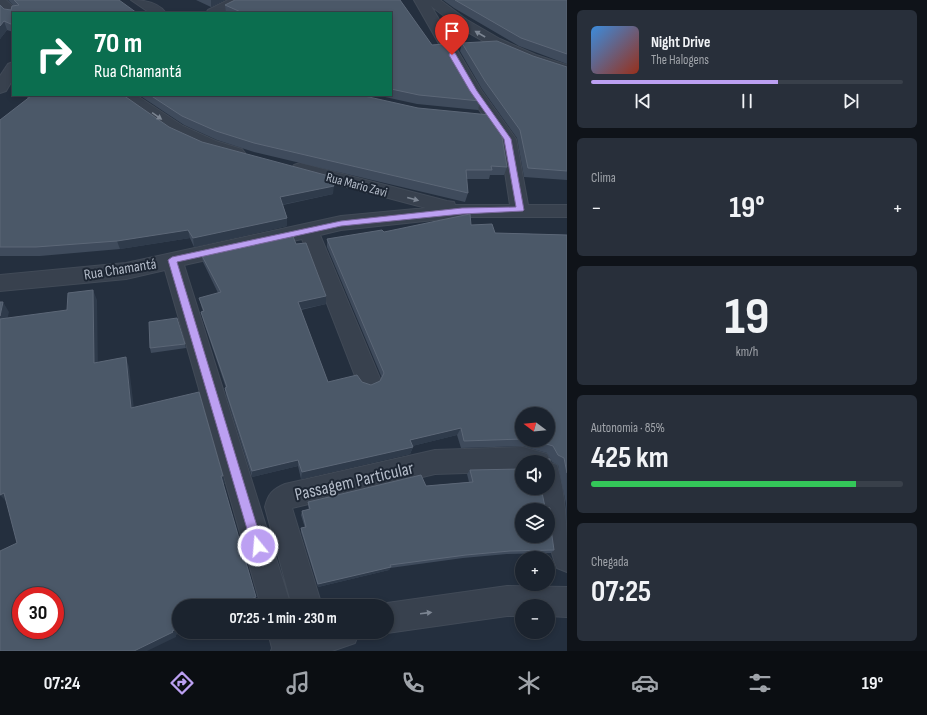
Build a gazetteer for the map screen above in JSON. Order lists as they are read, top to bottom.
{
  "streets": {
    "street": ["Rua Mario Zavi", "Rua Chamantá", "Passagem Particular"]
  },
  "crossings": [
    ["Rua Mario Zavi", "Rua Chamantá"]
  ],
  "north": "left",
  "page": {
    "turn": ["70 m", "Rua Chamantá"],
    "song": ["Night Drive", "The Halogens"],
    "tile": [
      "Clima",
      ["19", "km/h"],
      ["Autonomia · 85%", "425 km"],
      ["Chegada", "07:25"]
    ],
    "heat": ["−", "19°", "+"],
    "map_buttons": ["+", "−"],
    "limit": "30",
    "trip": "07:25 · 1 min · 230 m",
    "tabs": ["07:24", "19°"]
  }
}
